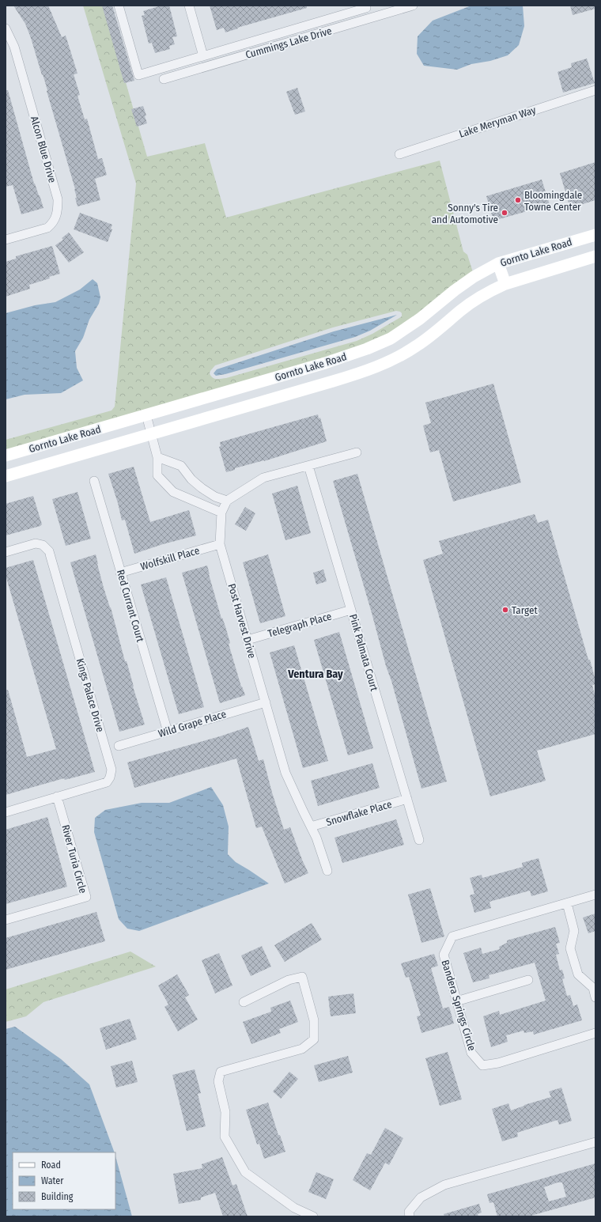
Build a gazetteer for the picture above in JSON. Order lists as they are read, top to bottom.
{
  "streets": {
    "street": [
      "Cummings Lake Drive",
      "Lake Meryman Way",
      "Alcon Blue Drive",
      "Gornto Lake Road",
      "Wolfskill Place",
      "Red Currant Court",
      "Post Harvest Drive",
      "Telegraph Place",
      "Pink Palmata Court",
      "Kings Palace Drive",
      "Wild Grape Place",
      "Snowflake Place",
      "River Turia Circle",
      "Bandera Springs Circle"
    ]
  },
  "crossings": [
    ["Wolfskill Place", "Red Currant Court"],
    ["Wolfskill Place", "Post Harvest Drive"],
    ["Red Currant Court", "Wild Grape Place"],
    ["Post Harvest Drive", "Telegraph Place"],
    ["Post Harvest Drive", "Wild Grape Place"],
    ["Post Harvest Drive", "Snowflake Place"],
    ["Telegraph Place", "Pink Palmata Court"],
    ["Pink Palmata Court", "Snowflake Place"],
    ["Kings Palace Drive", "River Turia Circle"]
  ],
  "districts": ["Ventura Bay"],
  "places": ["Bloomingdale Towne Center", "Sonny's Tire and Automotive", "Target"],
  "legend": ["Road", "Water", "Building"]
}
